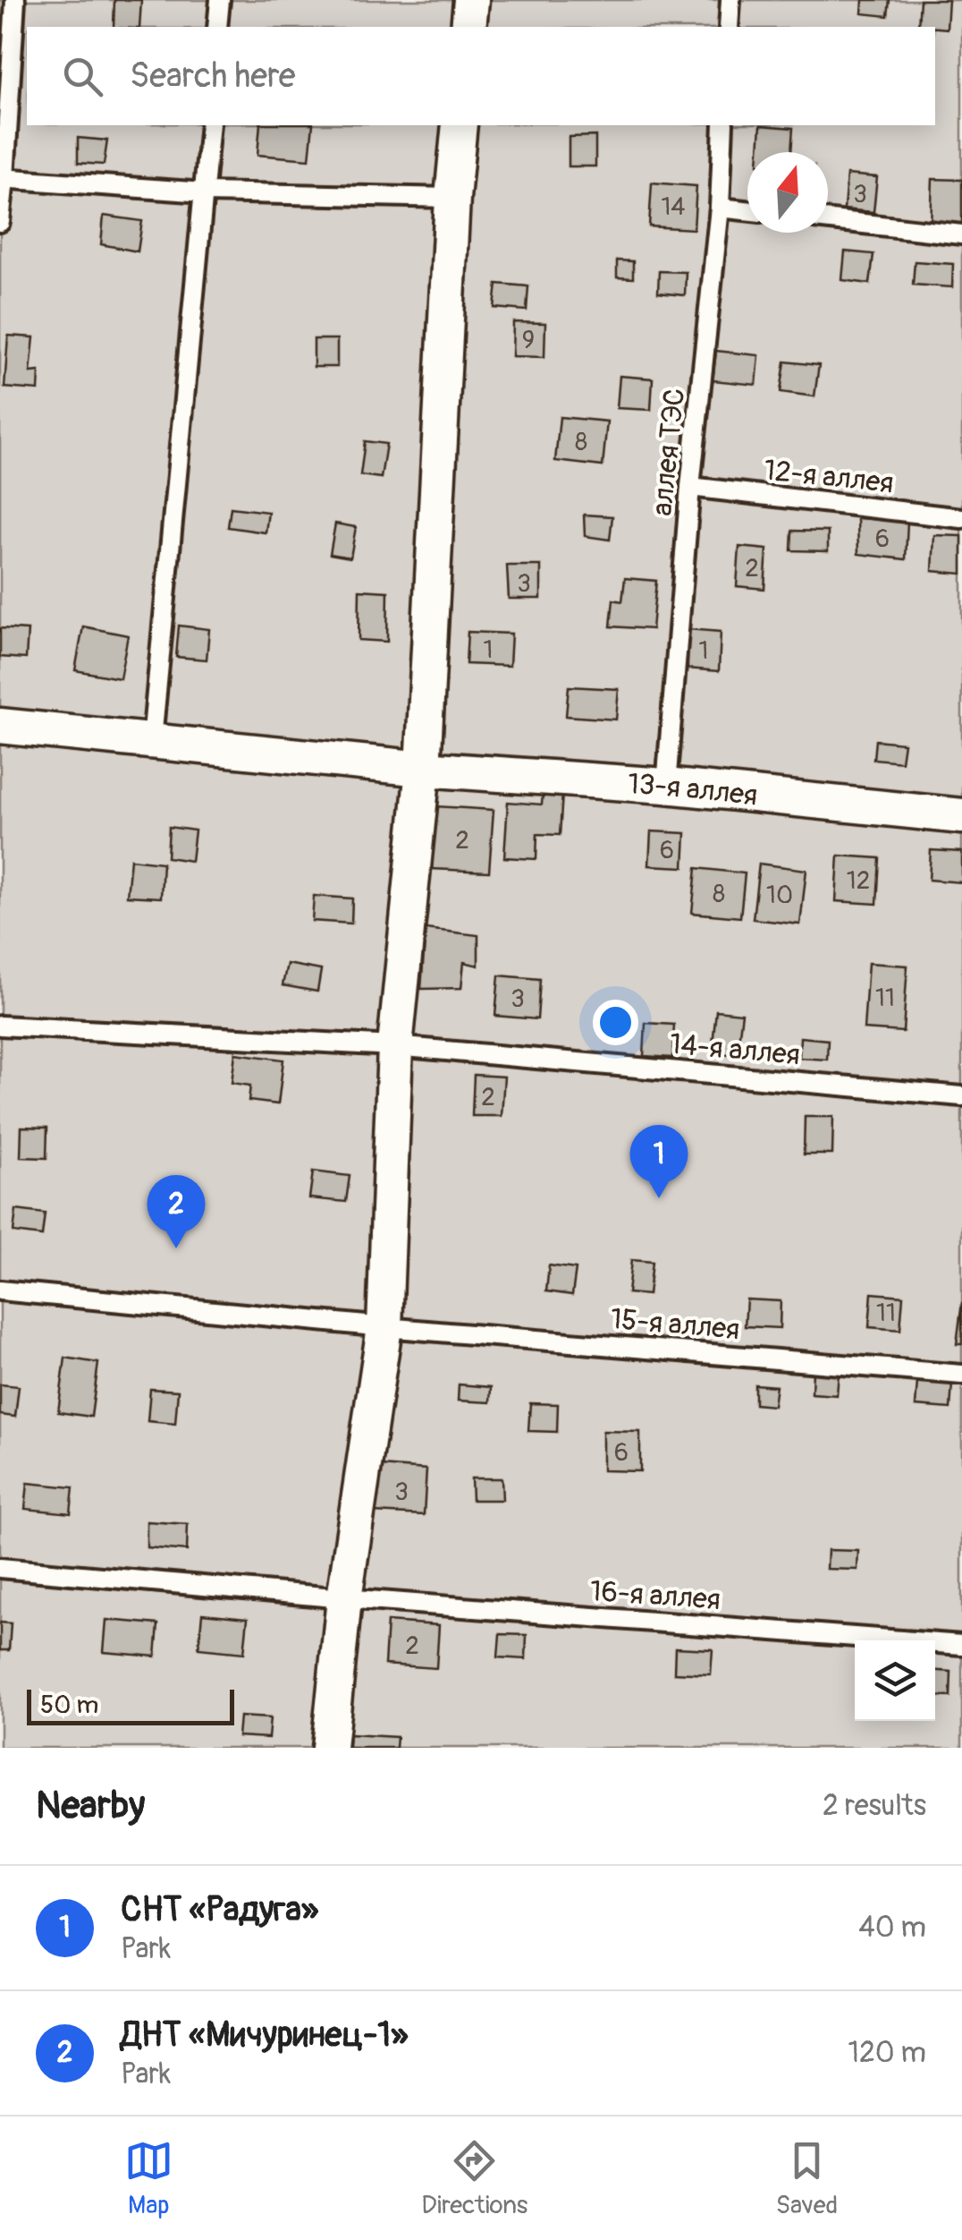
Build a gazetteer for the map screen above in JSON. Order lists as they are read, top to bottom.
{
  "streets": {
    "street": ["13-я аллея"],
    "lane": [
      "аллея ТЭС",
      "12-я аллея",
      "14-я аллея",
      "15-я аллея",
      "16-я аллея"
    ]
  },
  "crossings": [
    ["аллея ТЭС", "12-я аллея"],
    ["аллея ТЭС", "13-я аллея"]
  ],
  "house_numbers": [
    "3",
    "14",
    "9",
    "8",
    "6",
    "2",
    "3",
    "1",
    "1",
    "2",
    "6",
    "12",
    "8",
    "10",
    "11",
    "3",
    "2",
    "11",
    "6",
    "3",
    "2"
  ],
  "scale_bar": "50 m",
  "north": "top",
  "page": {
    "search": "Search here",
    "pins": ["1", "2"],
    "scale": "50 m",
    "heading": ["Nearby", "2 results"],
    "list": [
      {
        "mark": "1",
        "name": "СНТ «Радуга»",
        "note": "Park",
        "value": "40 m"
      },
      {
        "mark": "2",
        "name": "ДНТ «Мичуринец-1»",
        "note": "Park",
        "value": "120 m"
      }
    ],
    "nav": ["Map", "Directions", "Saved"]
  }
}
